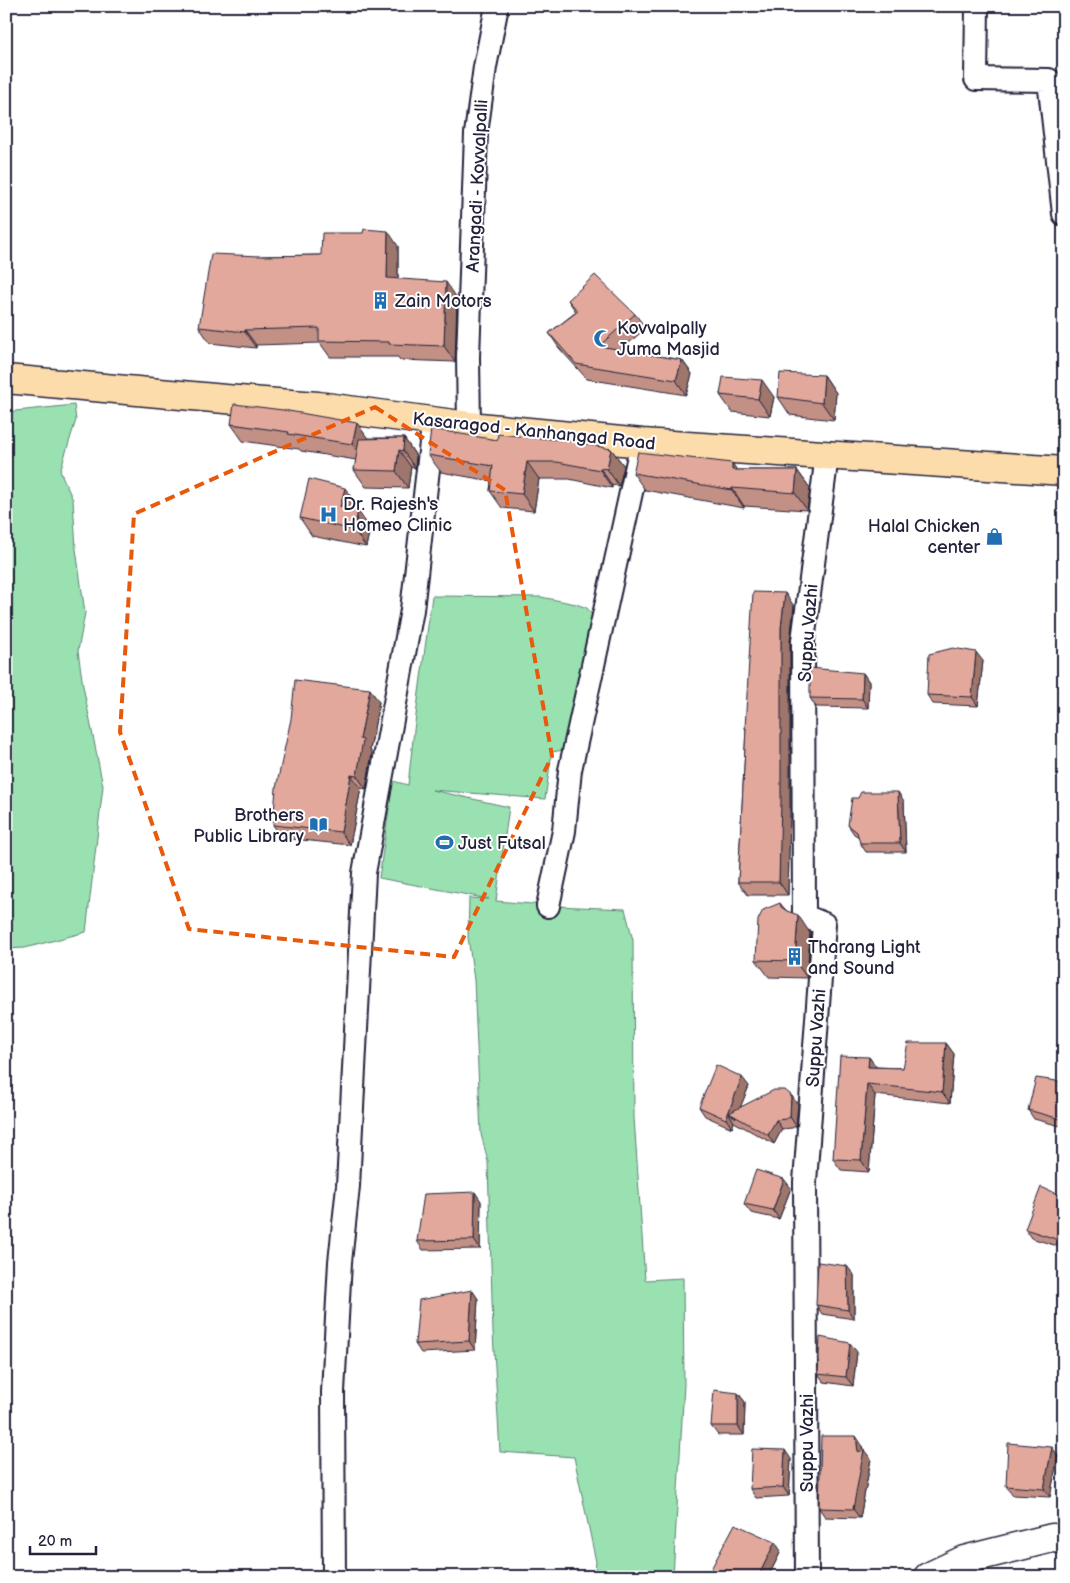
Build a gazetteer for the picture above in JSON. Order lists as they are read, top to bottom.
{
  "streets": {
    "main road": ["Kasaragod - Kanhangad Road"],
    "street": ["Arangadi - Kovvalpalli", "Suppu Vazhi"]
  },
  "crossings": [
    ["Arangadi - Kovvalpalli", "Kasaragod - Kanhangad Road"],
    ["Kasaragod - Kanhangad Road", "Suppu Vazhi"]
  ],
  "places": {
    "building": ["Zain Motors", "Tharang Light and Sound"],
    "mosque": ["Kovvalpally Juma Masjid"],
    "hospital": ["Dr. Rajesh's Homeo Clinic"],
    "shop": ["Halal Chicken center"],
    "library": ["Brothers Public Library"],
    "sports": ["Just Futsal"]
  },
  "scale_bar": "20 m"
}
